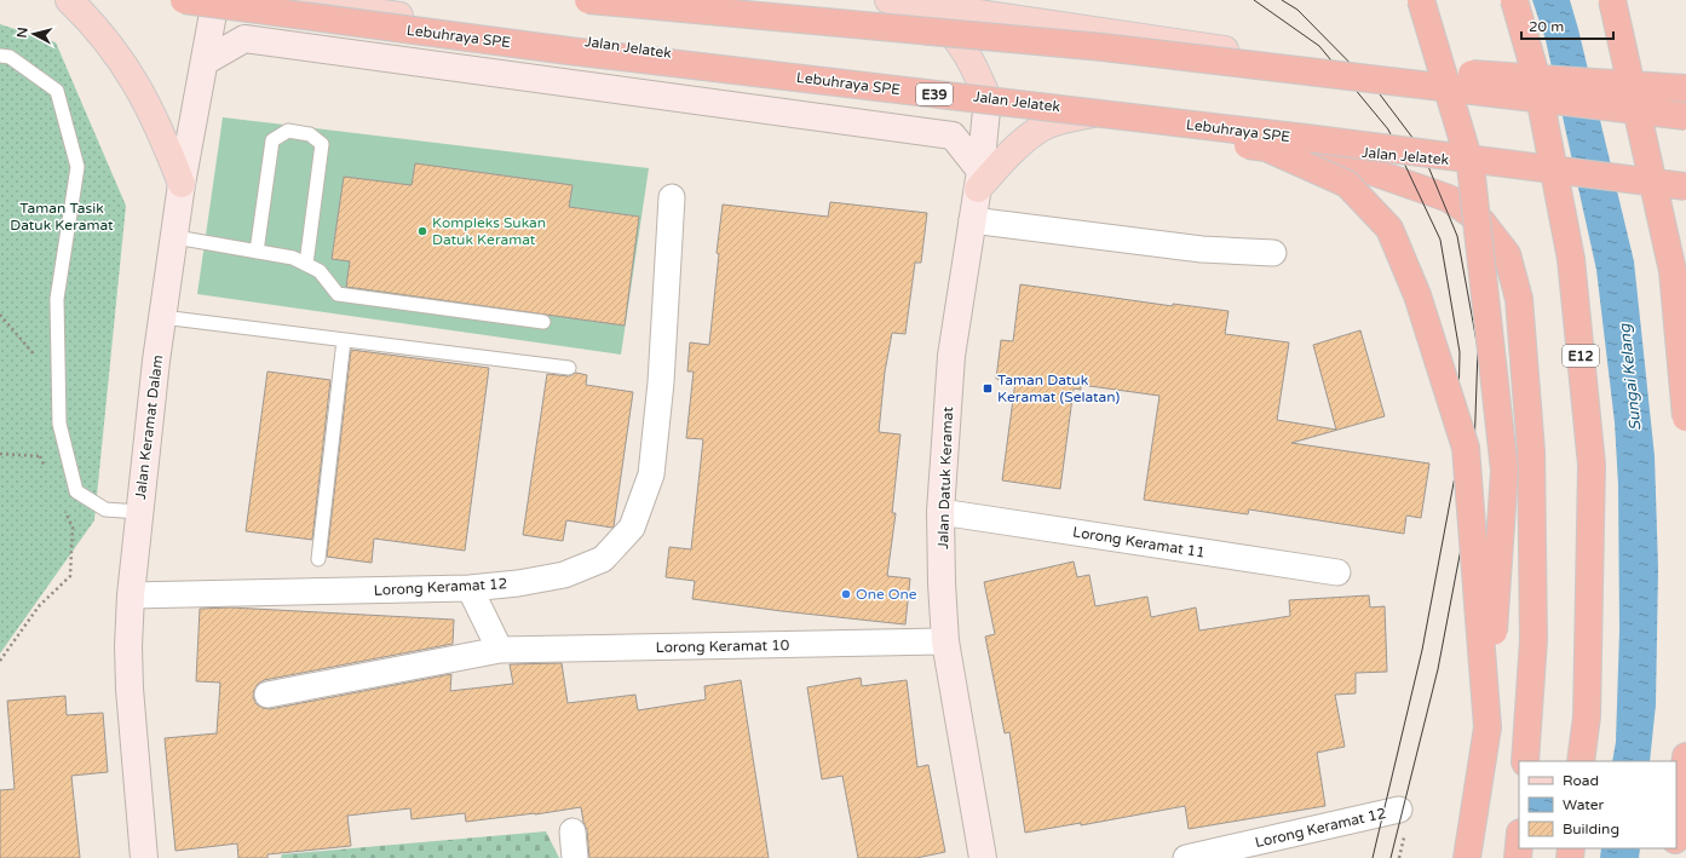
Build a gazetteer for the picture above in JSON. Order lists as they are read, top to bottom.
{
  "streets": {
    "highway": ["Lebuhraya SPE", "E39", "E12"],
    "main road": ["Jalan Jelatek"],
    "street": [
      "Jalan Keramat Dalam",
      "Jalan Datuk Keramat",
      "Lorong Keramat 11",
      "Lorong Keramat 12",
      "Lorong Keramat 10"
    ]
  },
  "crossings": [
    ["Jalan Jelatek", "Jalan Datuk Keramat"],
    ["Jalan Keramat Dalam", "Lorong Keramat 12"],
    ["Jalan Datuk Keramat", "Lorong Keramat 11"],
    ["Jalan Datuk Keramat", "Lorong Keramat 10"]
  ],
  "water": ["Sungai Kelang"],
  "parks": ["Taman Tasik Datuk Keramat"],
  "places": {
    "other": ["Kompleks Sukan Datuk Keramat", "One One"],
    "transit": ["Taman Datuk Keramat (Selatan)"]
  },
  "legend": ["Road", "Water", "Building"],
  "scale_bar": "20 m",
  "north": "left"
}
